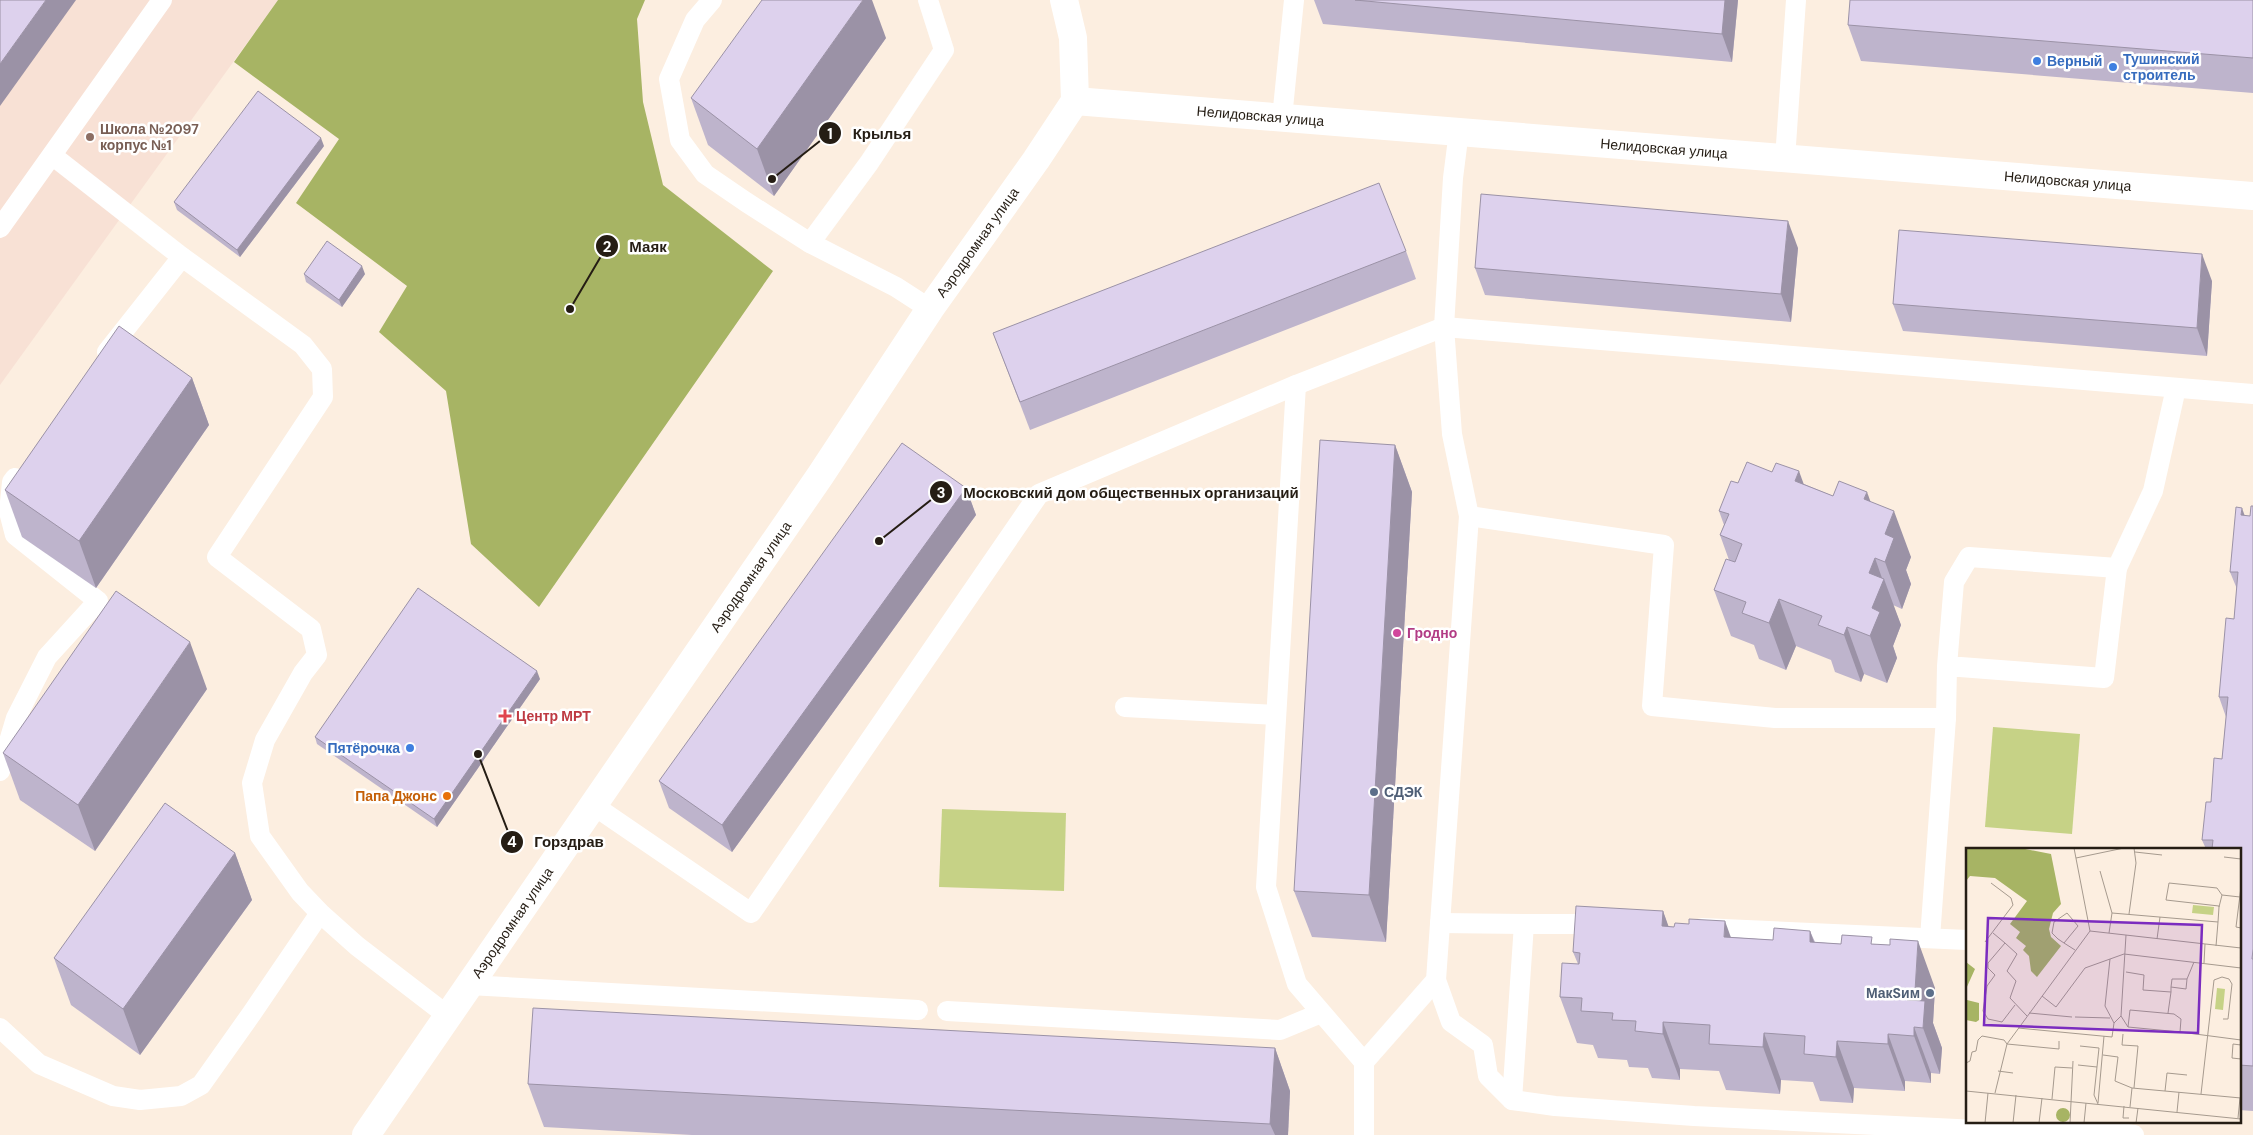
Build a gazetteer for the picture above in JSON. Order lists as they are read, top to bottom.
{
  "streets": {
    "street": ["Нелидовская улица", "Аэродромная улица"]
  },
  "crossings": [
    ["Нелидовская улица", "Аэродромная улица"]
  ],
  "places": {
    "other": [
      "Верный",
      "Тушинский строитель",
      "Школа №2097 корпус №1",
      "Крылья",
      "Маяк",
      "Московский дом общественных организаций",
      "Гродно",
      "Пятёрочка",
      "Горздрав",
      "СДЭК",
      "Папа Джонс",
      "МакSим"
    ],
    "health": ["Центр МРТ"]
  }
}
